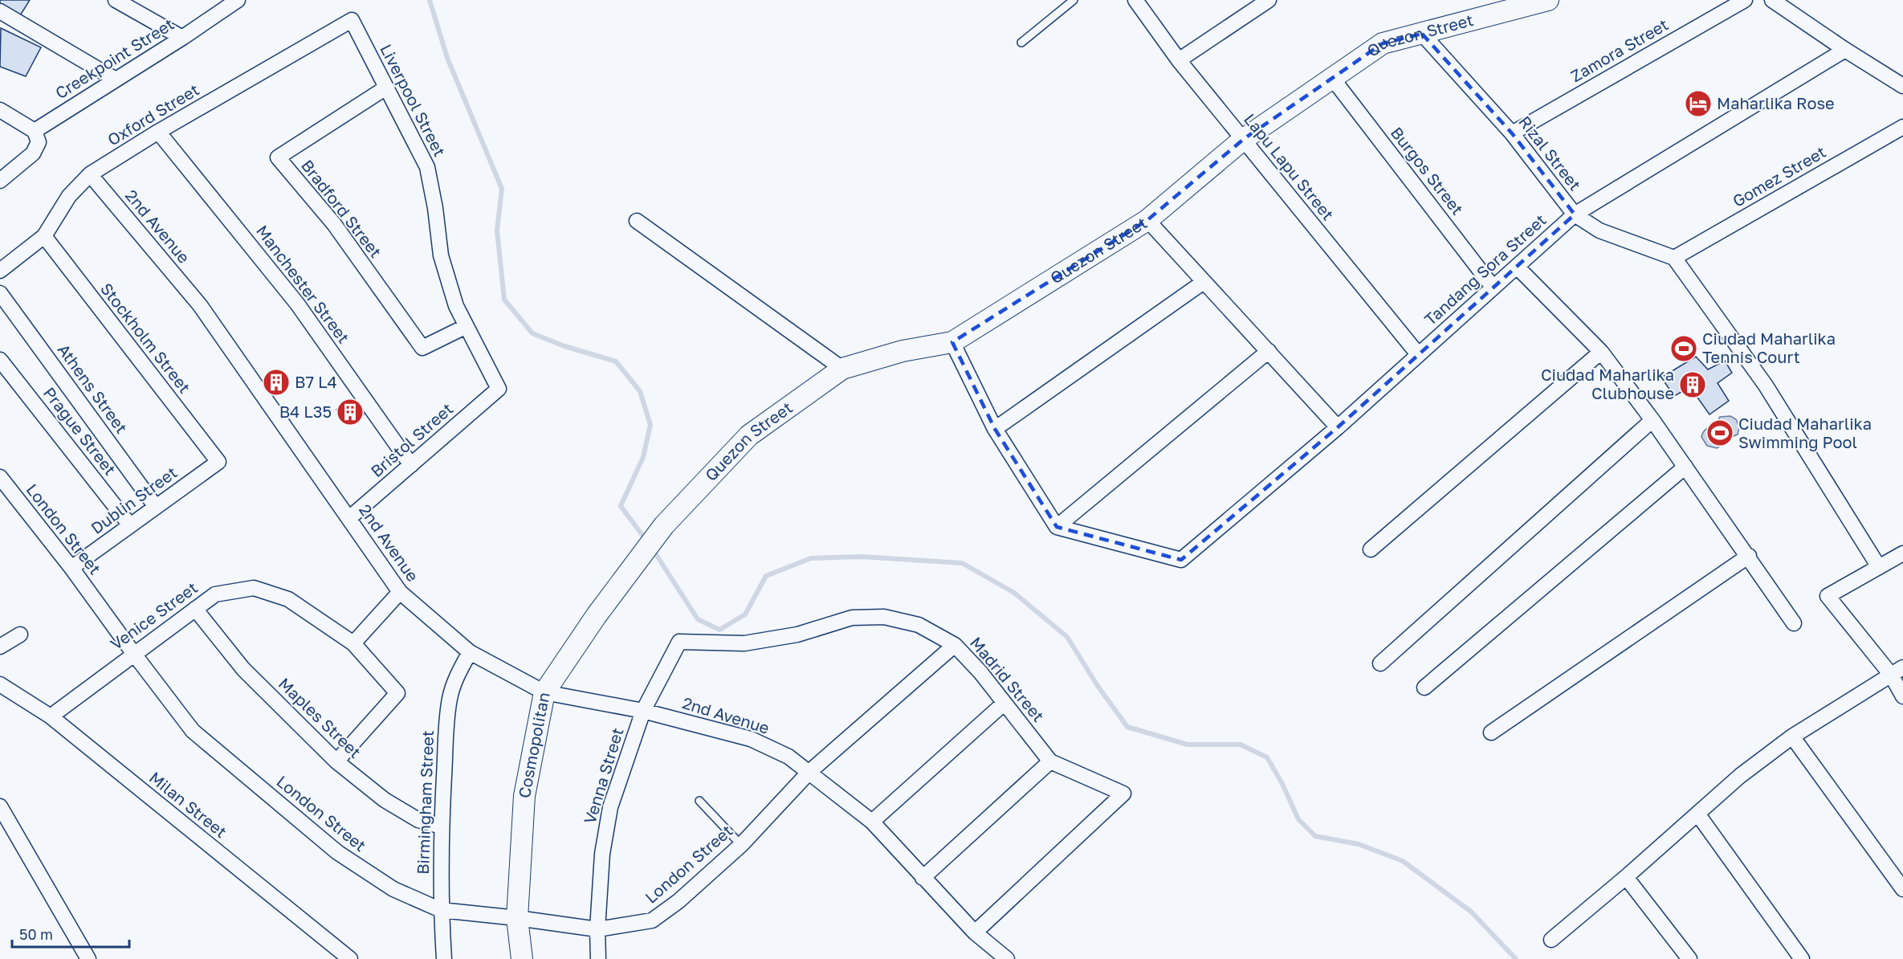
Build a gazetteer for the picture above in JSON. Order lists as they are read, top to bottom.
{
  "streets": {
    "street": [
      "Quezon Street",
      "Zamora Street",
      "Creekpoint Street",
      "Liverpool Street",
      "Oxford Street",
      "Rizal Street",
      "Lapu Lapu Street",
      "Burgos Street",
      "Gomez Street",
      "Bradford Street",
      "2nd Avenue",
      "Tandang Sora Street",
      "Manchester Street",
      "Stockholm Street",
      "Athens Street",
      "Prague Street",
      "Bristol Street",
      "Dublin Street",
      "London Street",
      "Venice Street",
      "Madrid Street",
      "Maples Street",
      "Cosmopolitan",
      "Venna Street",
      "Birmingham Street",
      "Milan Street"
    ]
  },
  "crossings": [
    ["Quezon Street", "Rizal Street"],
    ["Quezon Street", "Lapu Lapu Street"],
    ["Quezon Street", "Burgos Street"],
    ["Quezon Street", "Cosmopolitan"],
    ["Zamora Street", "Rizal Street"],
    ["Liverpool Street", "Oxford Street"],
    ["Liverpool Street", "Bradford Street"],
    ["Liverpool Street", "Bristol Street"],
    ["Oxford Street", "2nd Avenue"],
    ["Oxford Street", "Manchester Street"],
    ["Oxford Street", "Stockholm Street"],
    ["Rizal Street", "Gomez Street"],
    ["Rizal Street", "Tandang Sora Street"],
    ["Lapu Lapu Street", "Tandang Sora Street"],
    ["Burgos Street", "Tandang Sora Street"],
    ["2nd Avenue", "Bristol Street"],
    ["2nd Avenue", "London Street"],
    ["2nd Avenue", "Madrid Street"],
    ["2nd Avenue", "Cosmopolitan"],
    ["2nd Avenue", "Venna Street"],
    ["2nd Avenue", "Birmingham Street"],
    ["Manchester Street", "Bristol Street"],
    ["Stockholm Street", "Dublin Street"],
    ["Athens Street", "Dublin Street"],
    ["Prague Street", "Dublin Street"],
    ["Dublin Street", "London Street"],
    ["London Street", "Venice Street"],
    ["London Street", "Madrid Street"],
    ["London Street", "Cosmopolitan"],
    ["London Street", "Venna Street"],
    ["London Street", "Birmingham Street"],
    ["Venice Street", "Maples Street"],
    ["Venice Street", "Milan Street"],
    ["Madrid Street", "Venna Street"],
    ["Maples Street", "Birmingham Street"]
  ],
  "places": {
    "hotel": ["Maharlika Rose"],
    "sports": ["Ciudad Maharlika Tennis Court", "Ciudad Maharlika Swimming Pool"],
    "building": ["B7 L4", "Ciudad Maharlika Clubhouse", "B4 L35"]
  },
  "scale_bar": "50 m"
}
